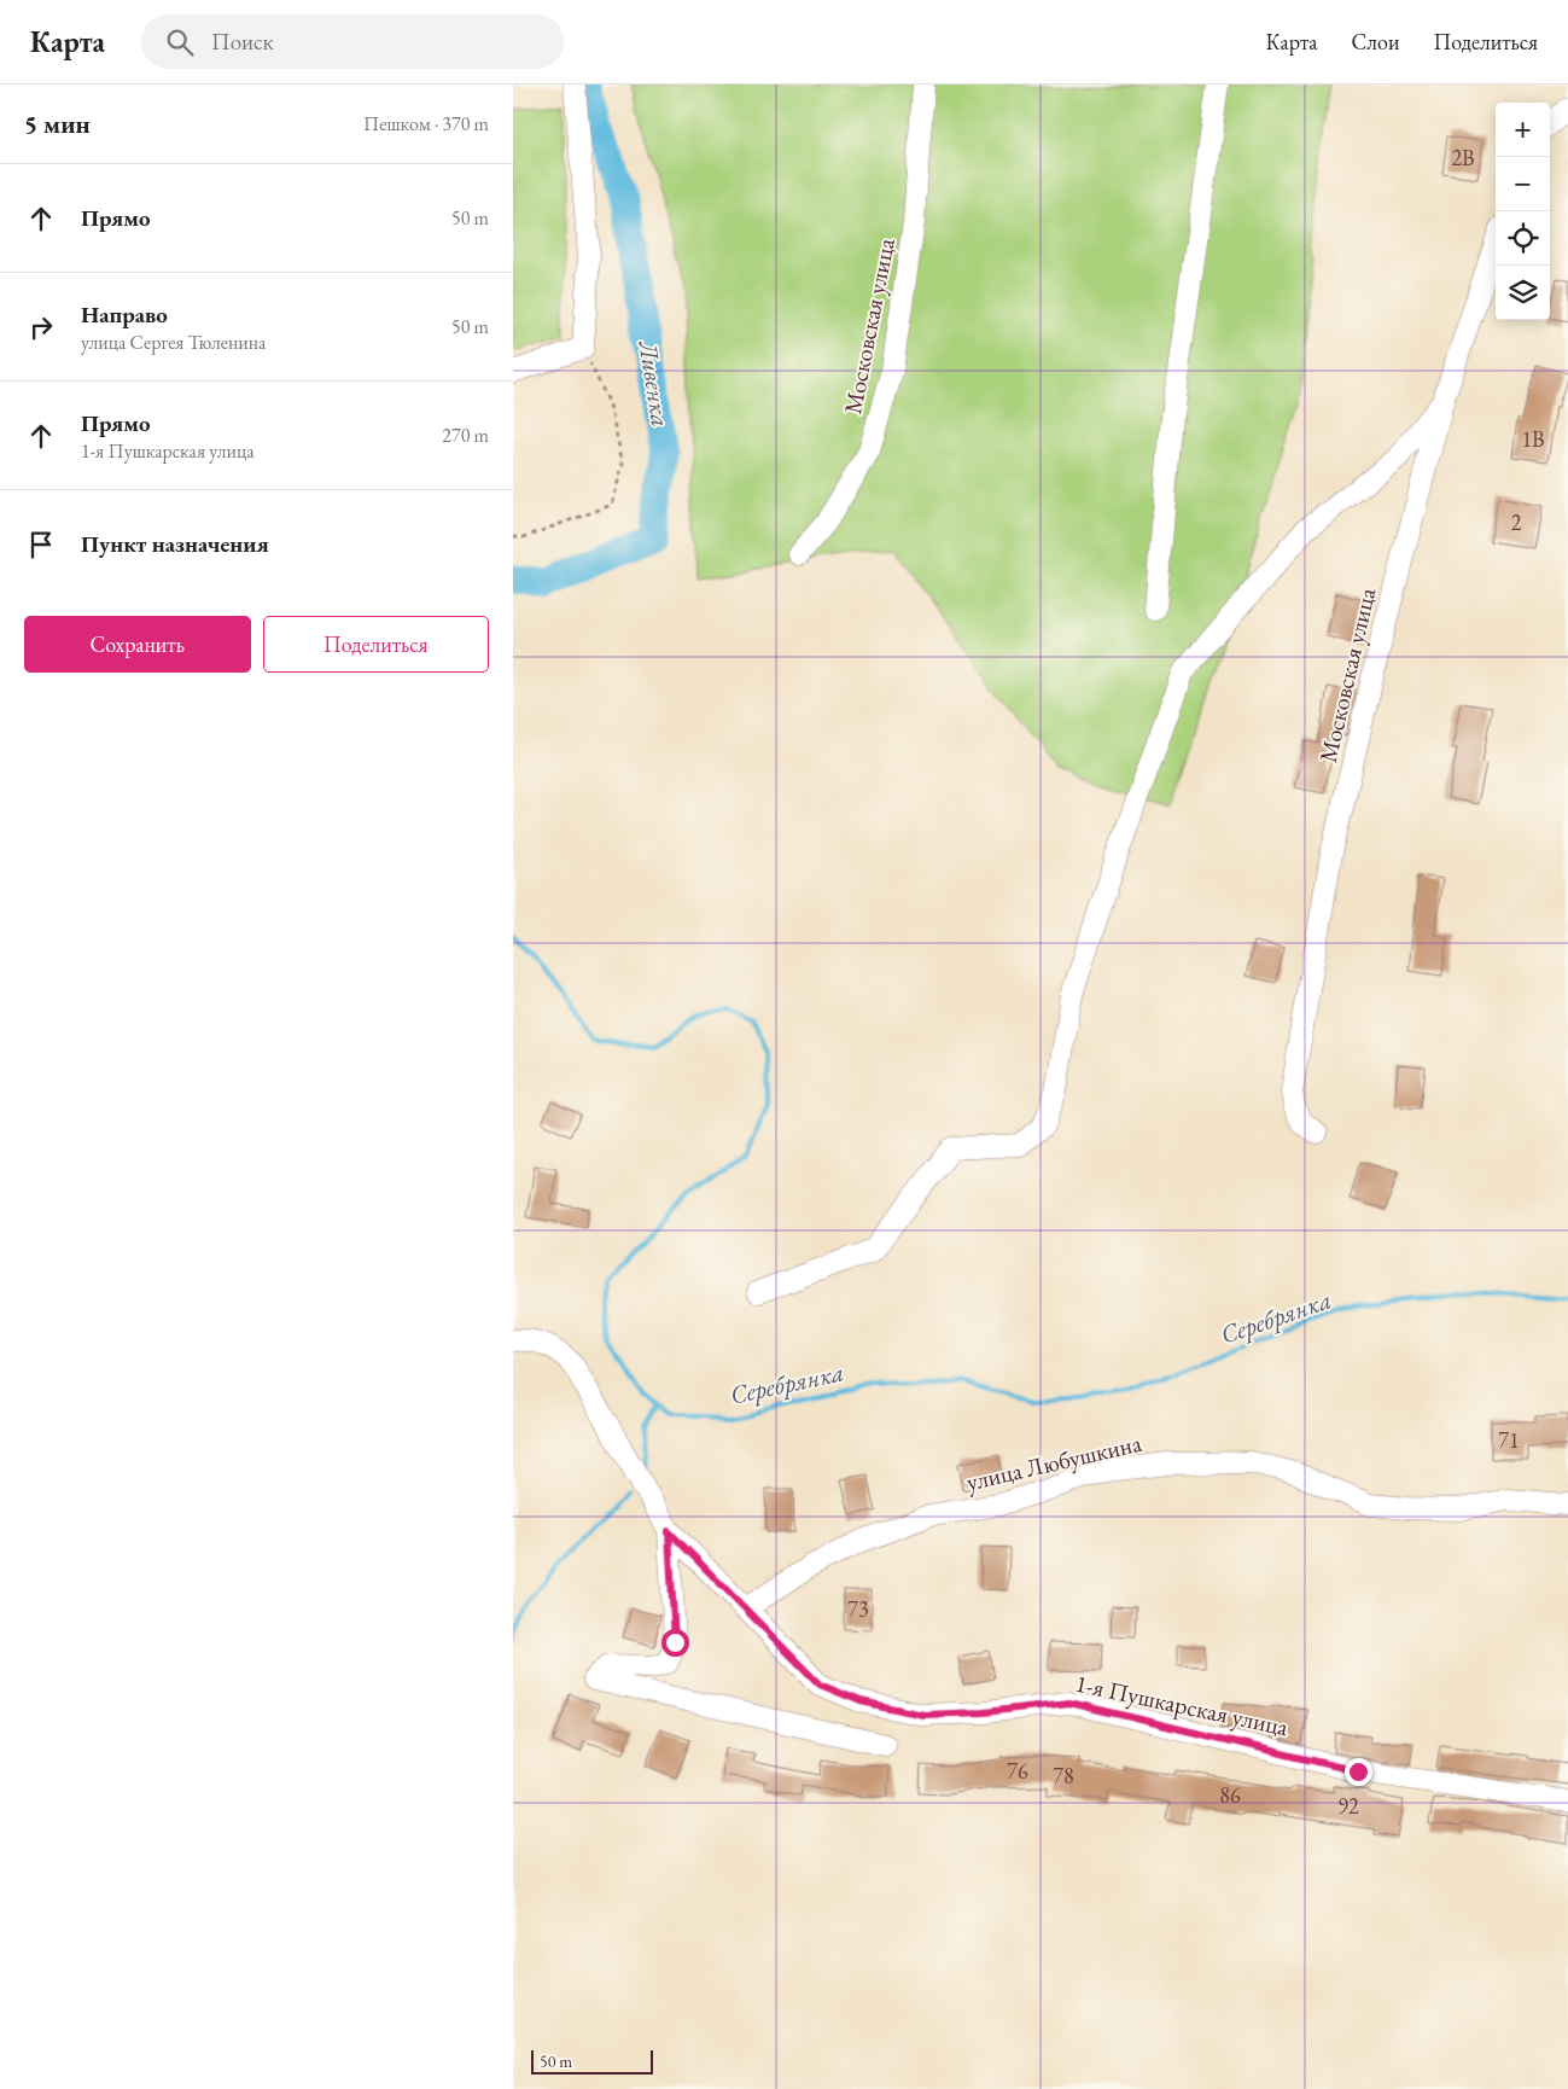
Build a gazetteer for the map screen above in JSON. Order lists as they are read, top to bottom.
{
  "streets": {
    "street": ["Московская улица", "улица Любушкина", "1-я Пушкарская улица"]
  },
  "crossings": [
    ["улица Любушкина", "1-я Пушкарская улица"]
  ],
  "water": ["Ливенка", "Серебрянка"],
  "house_numbers": [
    "2В",
    "1В",
    "2",
    "71",
    "73",
    "76",
    "78",
    "86",
    "92"
  ],
  "scale_bar": "50 m",
  "page": {
    "header": "Карта",
    "search": "Поиск",
    "nav": ["Карта", "Слои", "Поделиться"],
    "heading": ["5 мин", "Пешком · 370 m"],
    "map_buttons": ["+", "−"],
    "list": [
      ["Прямо", "50 m"],
      ["Направо", "улица Сергея Тюленина", "50 m"],
      ["Прямо", "1-я Пушкарская улица", "270 m"],
      "Пункт назначения"
    ],
    "buttons": ["Сохранить", "Поделиться"],
    "scale": "50 m"
  }
}
